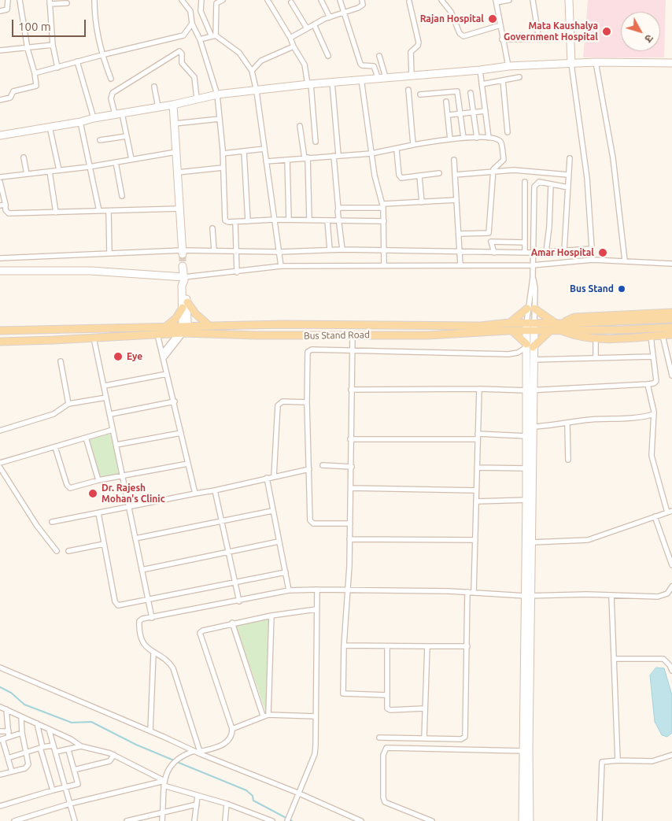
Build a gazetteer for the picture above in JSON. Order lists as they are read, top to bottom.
{
  "streets": {
    "main road": ["Bus Stand Road"]
  },
  "places": [
    "Rajan Hospital",
    "Mata Kaushalya Government Hospital",
    "Amar Hospital",
    "Bus Stand",
    "Eye",
    "Dr. Rajesh Mohan's Clinic"
  ],
  "scale_bar": "100 m",
  "north": "bottom right"
}
